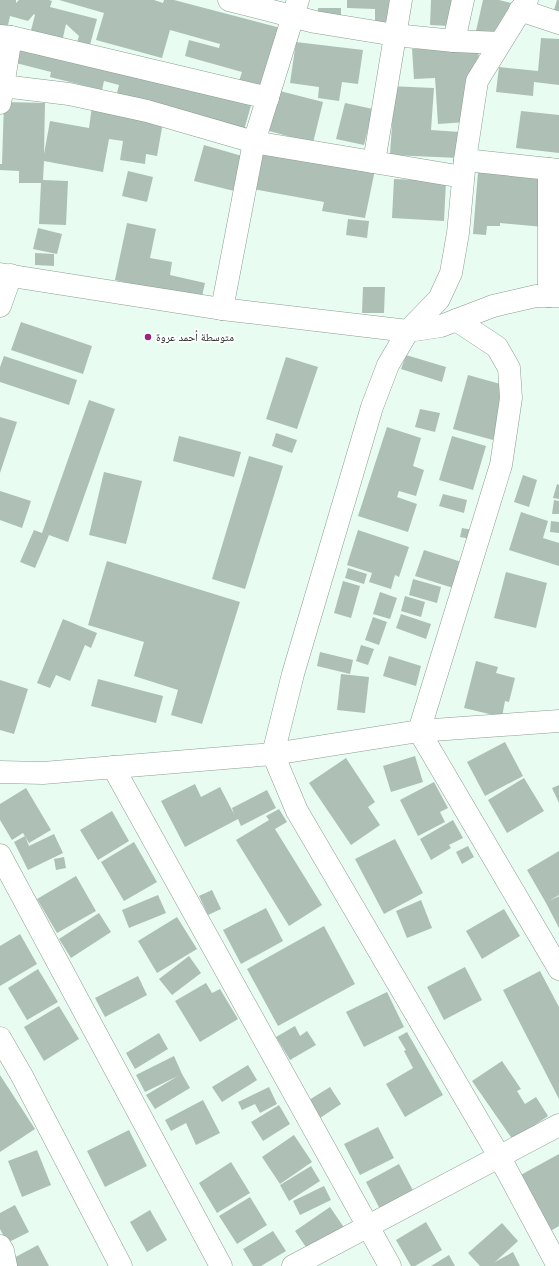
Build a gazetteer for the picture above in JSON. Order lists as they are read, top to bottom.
{
  "places": ["متوسطة أحمد عروة"]
}
